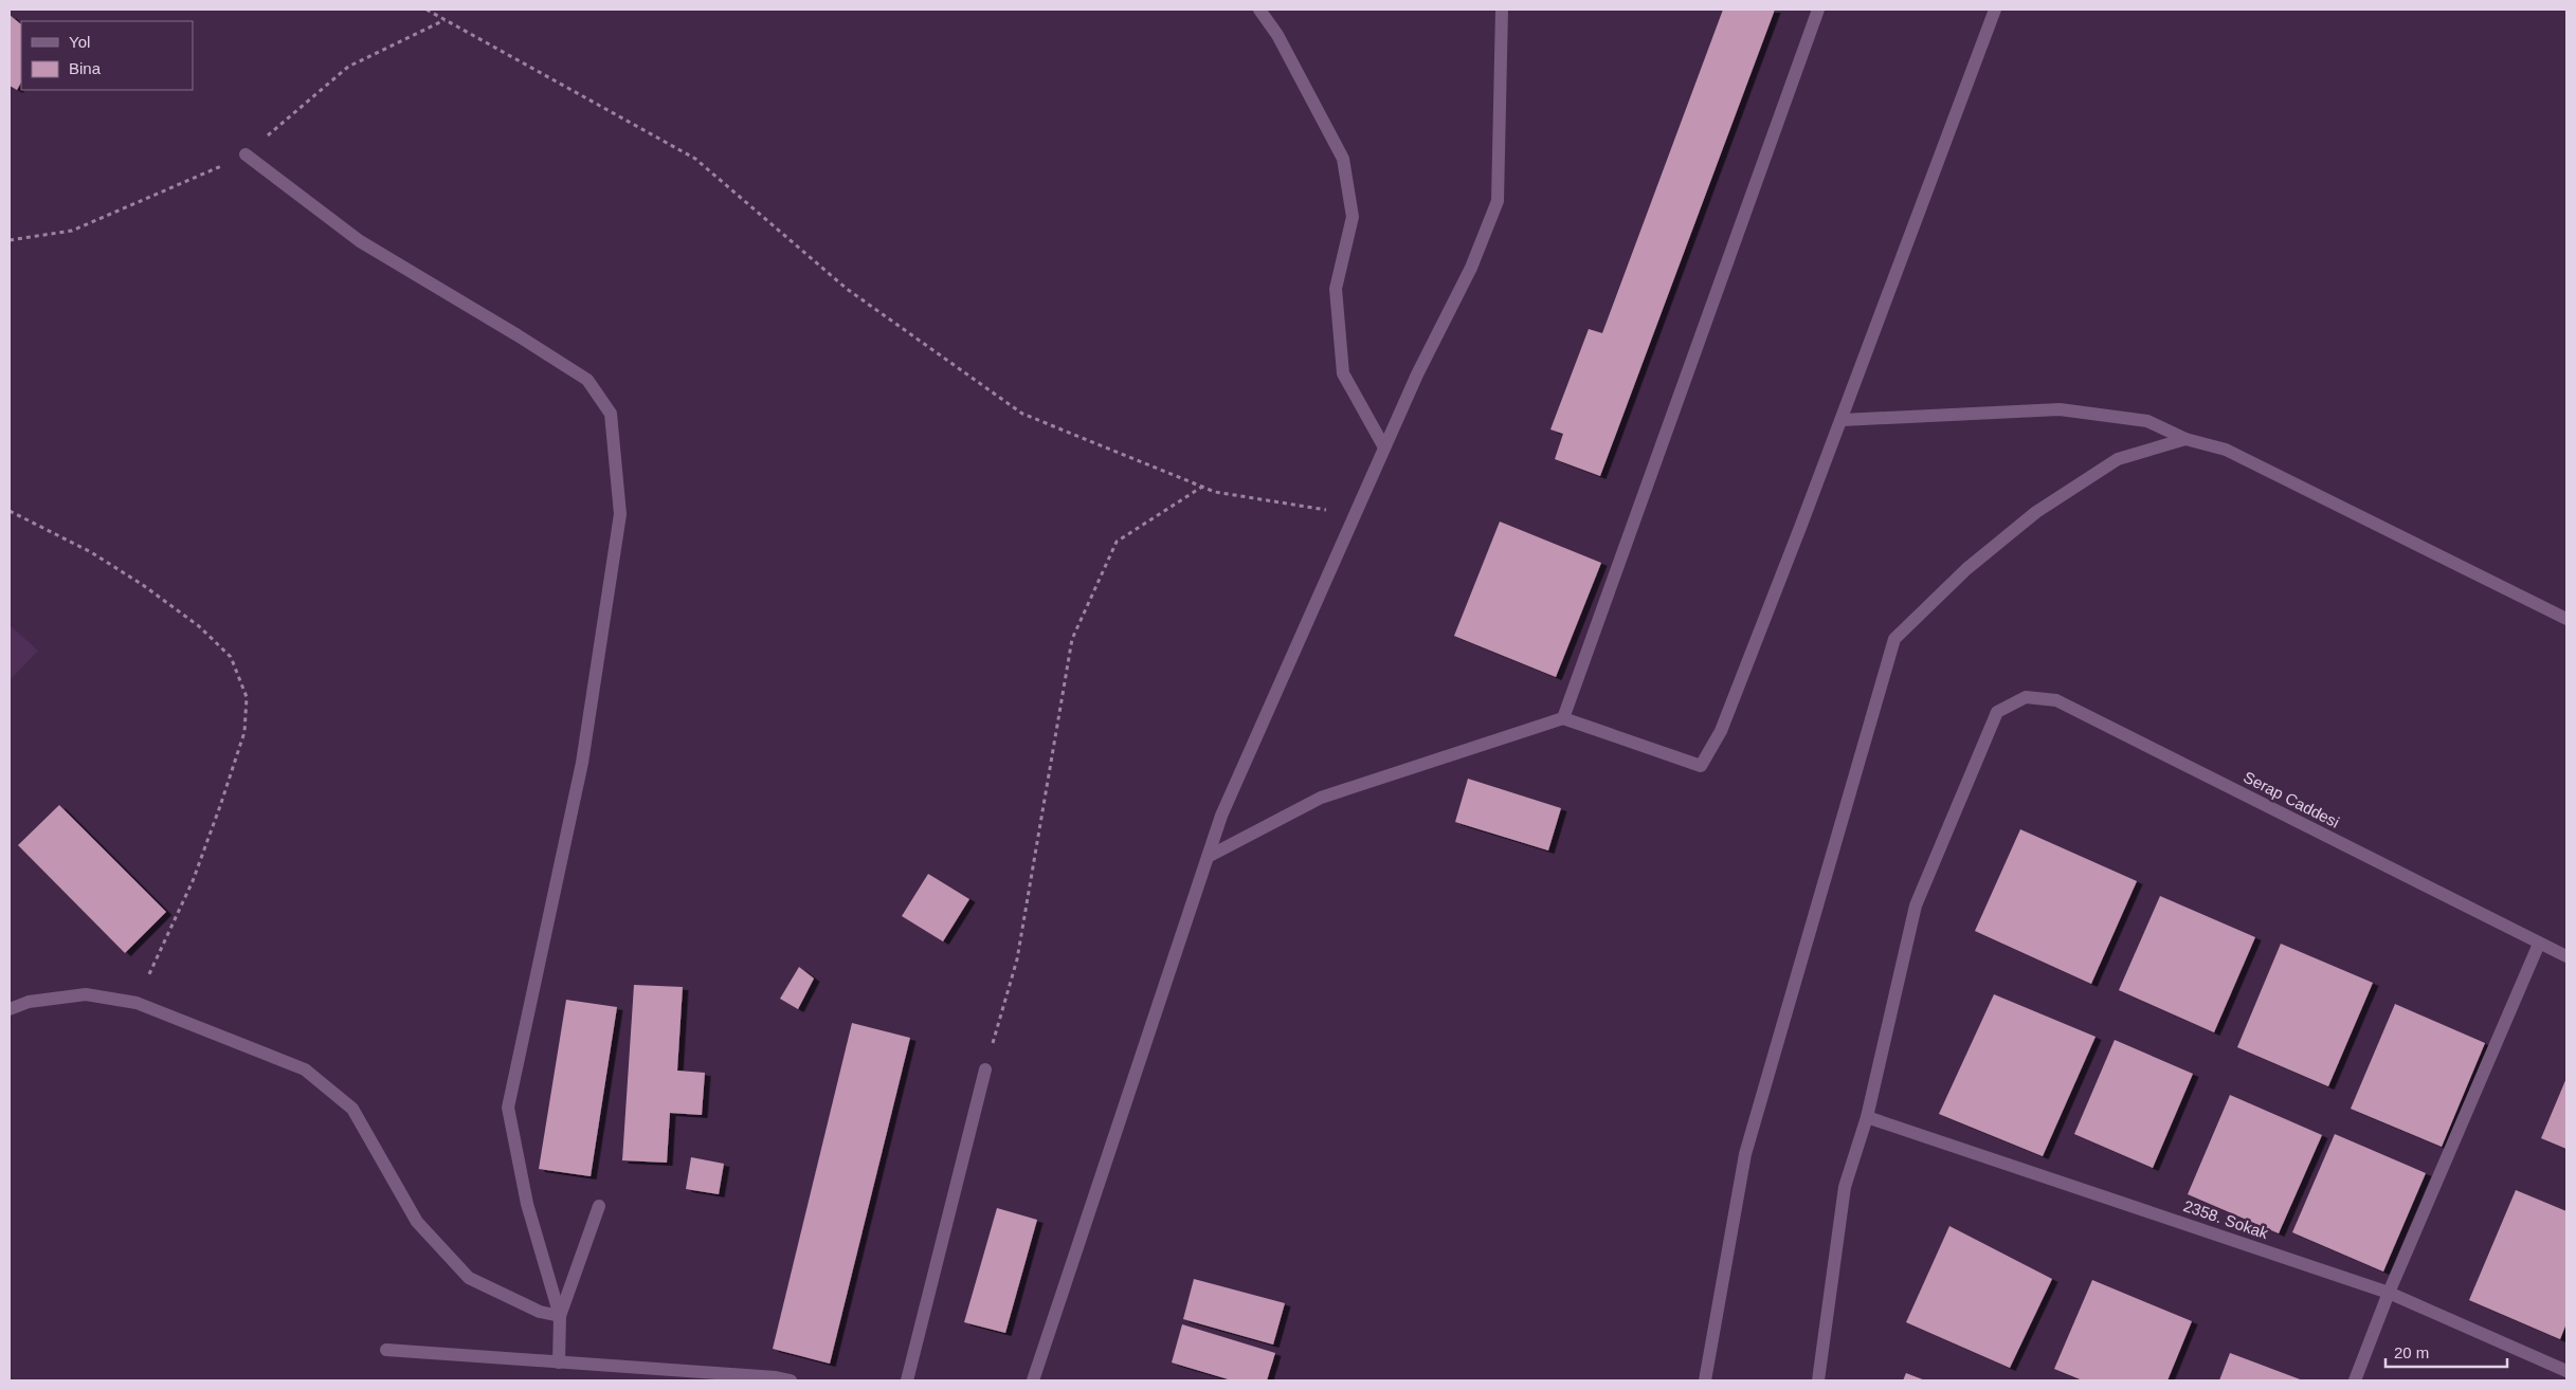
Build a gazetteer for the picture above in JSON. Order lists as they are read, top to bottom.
{
  "streets": {
    "street": ["Serap Caddesi", "2358. Sokak"]
  },
  "crossings": [
    ["Serap Caddesi", "2358. Sokak"]
  ],
  "legend": ["Yol", "Bina"],
  "scale_bar": "20 m"
}
